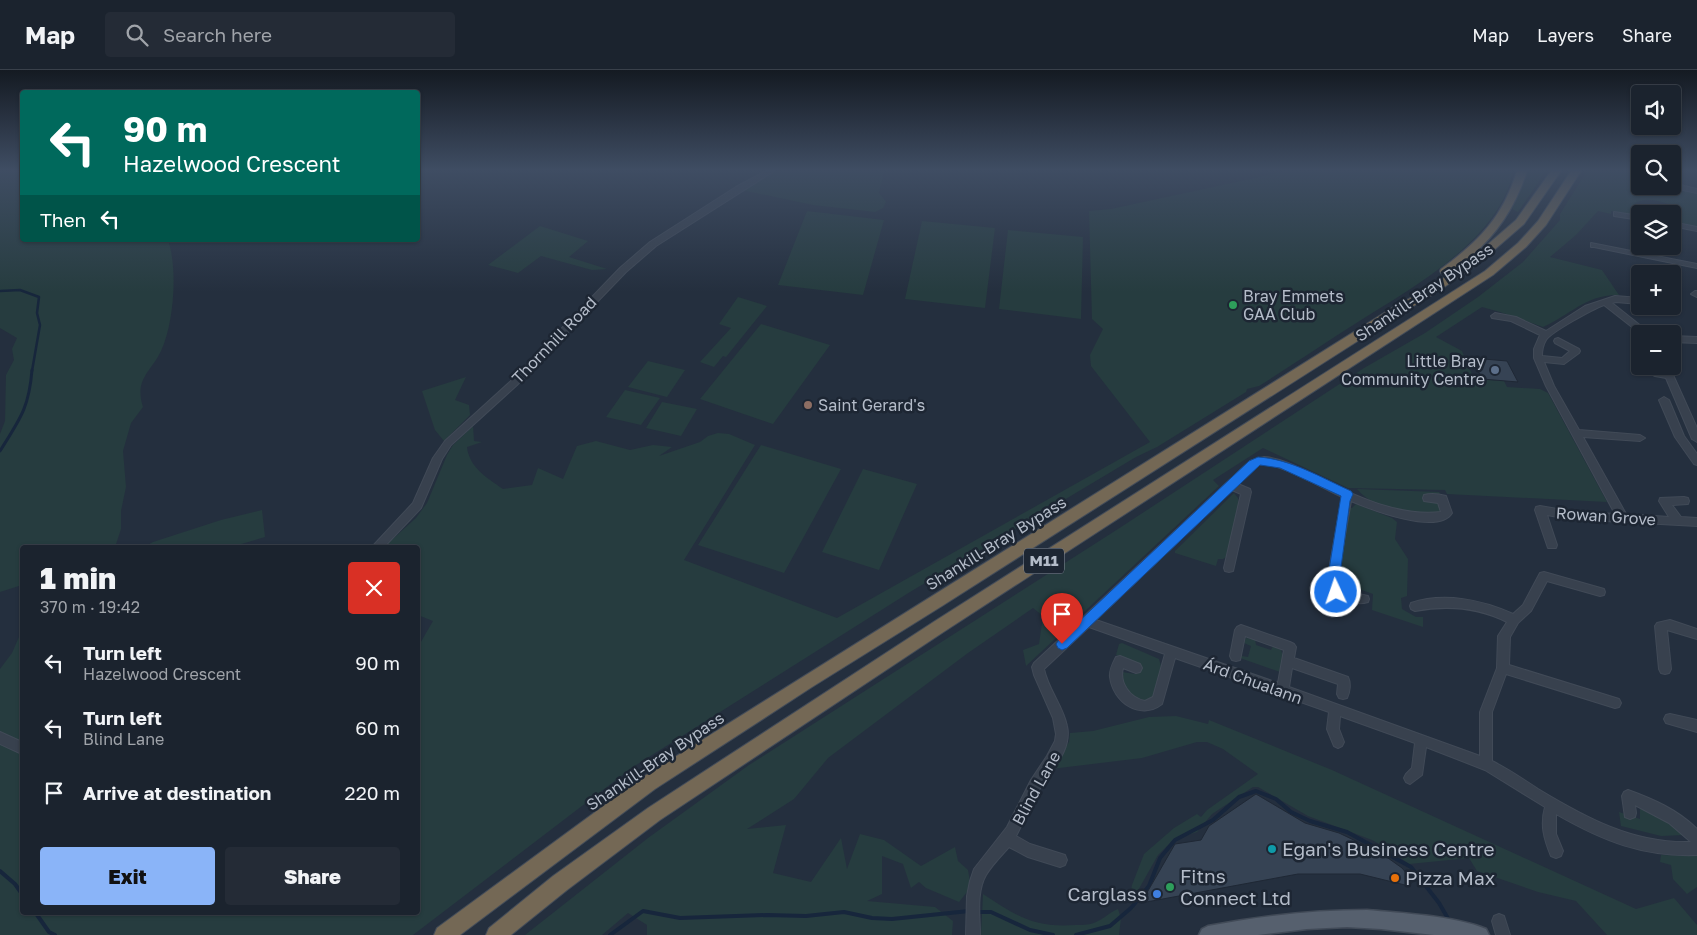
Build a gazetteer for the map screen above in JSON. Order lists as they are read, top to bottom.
{
  "streets": {
    "highway": ["Shankill-Bray Bypass", "M11"],
    "street": [
      "Thornhill Road",
      "Rowan Grove",
      "Árd Chualann",
      "Blind Lane"
    ]
  },
  "crossings": [
    ["Árd Chualann", "Blind Lane"]
  ],
  "places": [
    "Bray Emmets GAA Club",
    "Little Bray Community Centre",
    "Saint Gerard's",
    "Egan's Business Centre",
    "Pizza Max",
    "Fitns Connect Ltd",
    "Carglass"
  ],
  "page": {
    "header": "Map",
    "search": "Search here",
    "nav": ["Map", "Layers", "Share"],
    "map_buttons": ["+", "−"],
    "turn": ["90 m", "Hazelwood Crescent"],
    "then": "Then",
    "heading": ["1 min", "370 m · 19:42"],
    "list": [
      {
        "name": "Turn left",
        "note": "Hazelwood Crescent",
        "value": "90 m"
      },
      {
        "name": "Turn left",
        "note": "Blind Lane",
        "value": "60 m"
      },
      {
        "name": "Arrive at destination",
        "value": "220 m"
      }
    ],
    "buttons": ["Exit", "Share"]
  }
}
